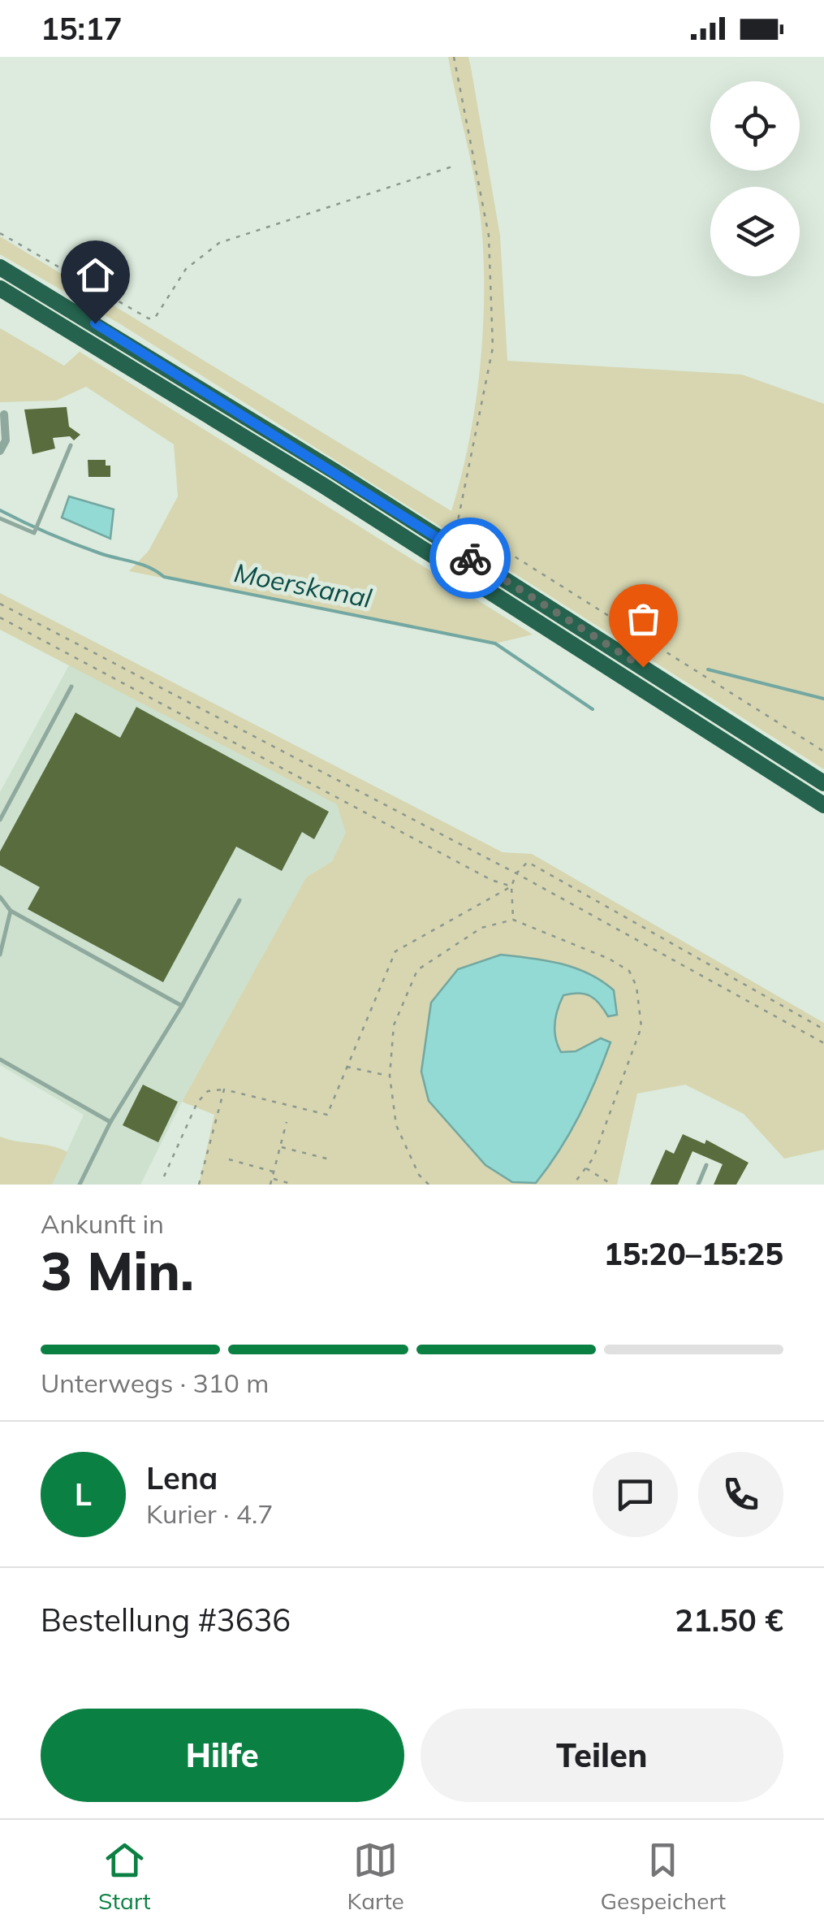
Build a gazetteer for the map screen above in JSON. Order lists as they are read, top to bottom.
{
  "water": ["Moerskanal"],
  "page": {
    "status": "15:17",
    "heading": ["3 Min.", "Ankunft in", "15:20–15:25"],
    "panel": [
      "Lena",
      "Kurier · 4.7",
      "Bestellung #3636",
      "21.50 €"
    ],
    "bar": "Unterwegs · 310 m",
    "round": "L",
    "buttons": ["Hilfe", "Teilen"],
    "tabs": ["Start", "Karte", "Gespeichert"]
  }
}
